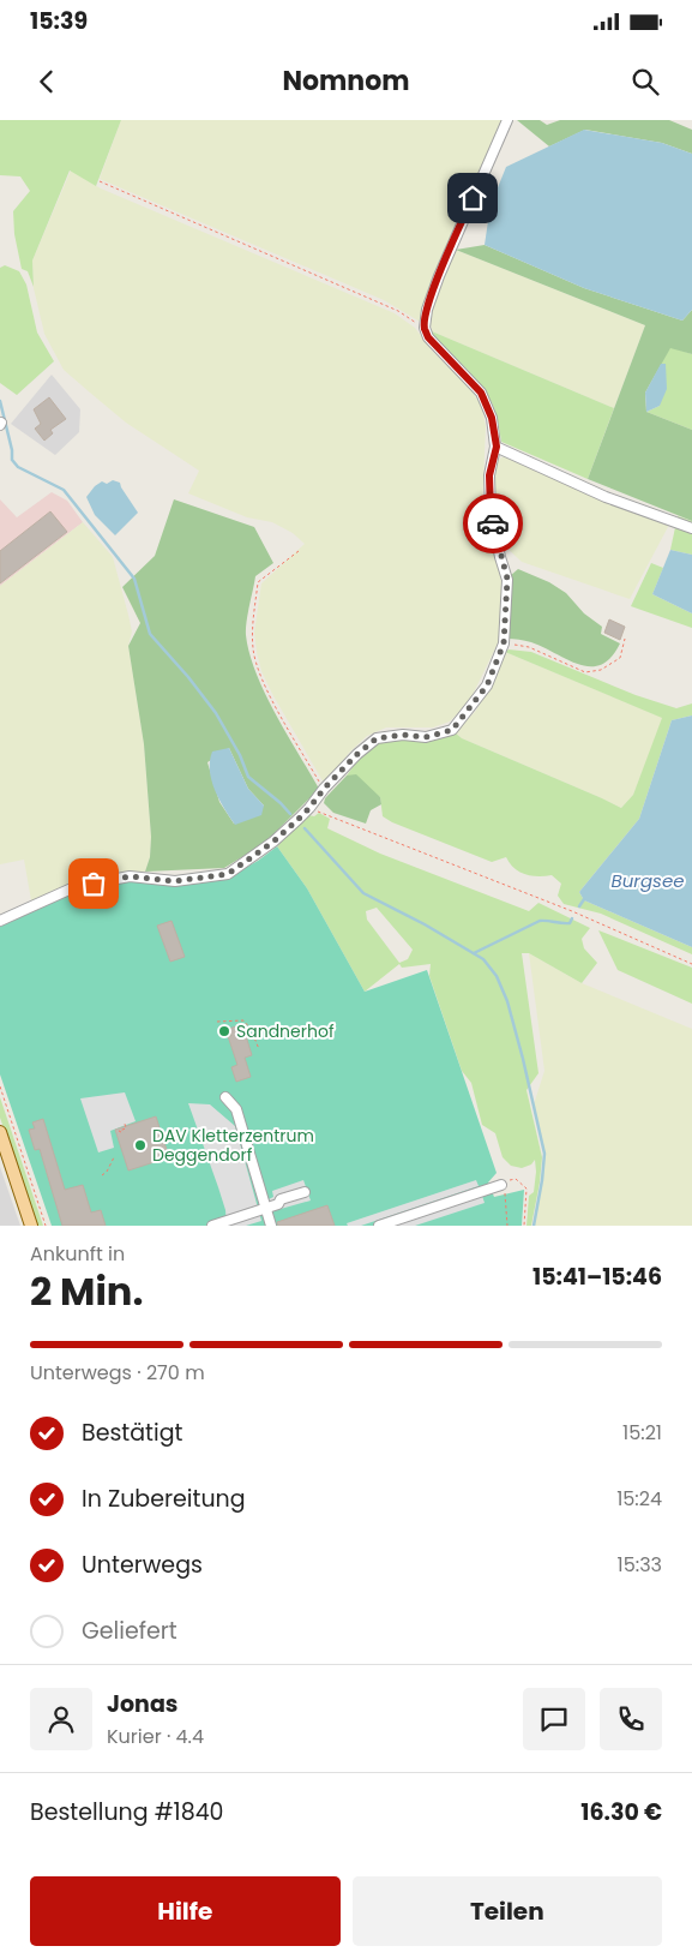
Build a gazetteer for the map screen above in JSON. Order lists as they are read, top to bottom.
{
  "water": ["Burgsee"],
  "places": ["Sandnerhof", "DAV Kletterzentrum Deggendorf"],
  "page": {
    "status": "15:39",
    "header": "Nomnom",
    "heading": ["2 Min.", "Ankunft in", "15:41–15:46"],
    "panel": [
      "Jonas",
      "Kurier · 4.4",
      "Bestellung #1840",
      "16.30 €"
    ],
    "bar": "Unterwegs · 270 m",
    "list": [
      ["Bestätigt", "15:21"],
      ["In Zubereitung", "15:24"],
      ["Unterwegs", "15:33"],
      "Geliefert"
    ],
    "buttons": ["Hilfe", "Teilen"]
  }
}
